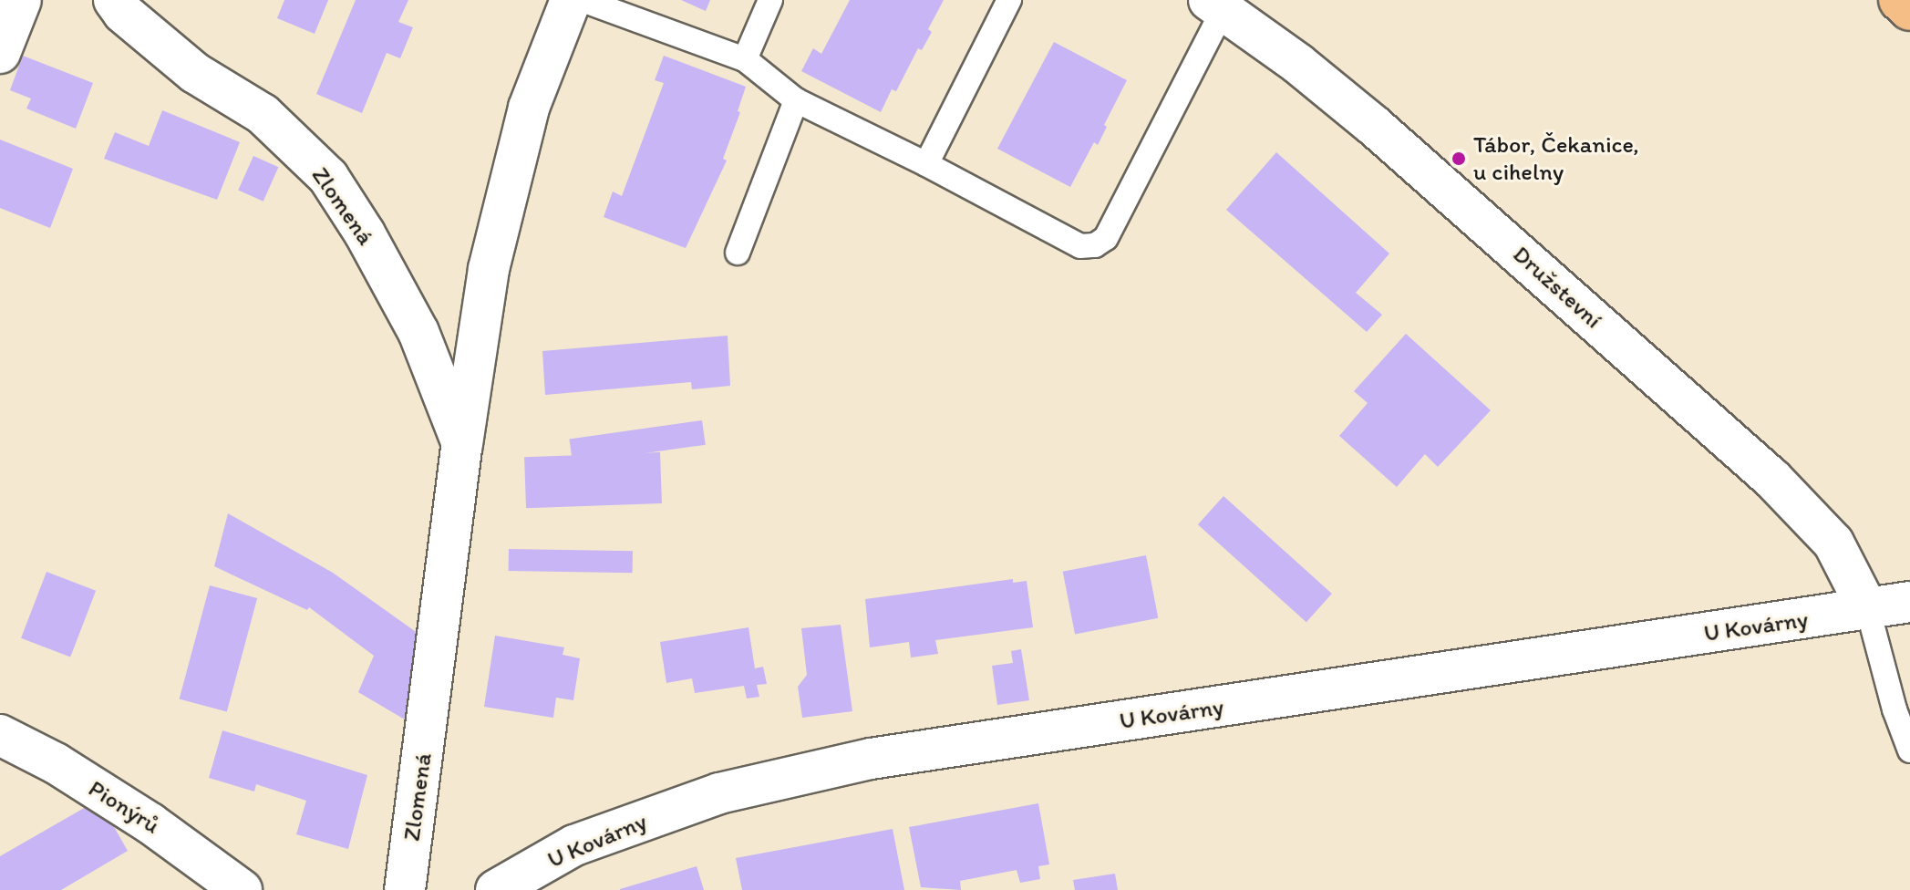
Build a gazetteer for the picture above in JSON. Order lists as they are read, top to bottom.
{
  "streets": {
    "street": [
      "Zlomená",
      "Družstevní",
      "U Kovárny",
      "Pionýrů"
    ]
  },
  "crossings": [
    ["Družstevní", "U Kovárny"]
  ],
  "places": ["Tábor, Čekanice, u cihelny"]
}
